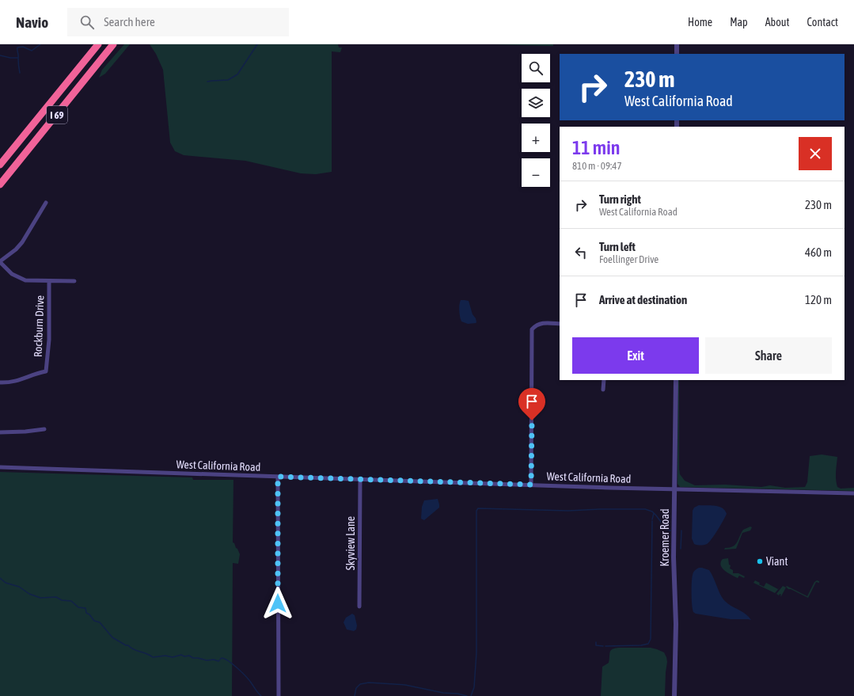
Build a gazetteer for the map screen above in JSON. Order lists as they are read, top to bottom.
{
  "streets": {
    "highway": ["I 69"],
    "street": [
      "Rockburn Drive",
      "West California Road",
      "Kroemer Road",
      "Skyview Lane"
    ]
  },
  "crossings": [
    ["West California Road", "Kroemer Road"],
    ["West California Road", "Skyview Lane"]
  ],
  "places": ["Viant"],
  "page": {
    "header": "Navio",
    "search": "Search here",
    "nav": [
      "Home",
      "Map",
      "About",
      "Contact"
    ],
    "map_buttons": ["+", "−"],
    "turn": ["230 m", "West California Road"],
    "heading": ["11 min", "810 m · 09:47"],
    "list": [
      {
        "name": "Turn right",
        "note": "West California Road",
        "value": "230 m"
      },
      {
        "name": "Turn left",
        "note": "Foellinger Drive",
        "value": "460 m"
      },
      {
        "name": "Arrive at destination",
        "value": "120 m"
      }
    ],
    "buttons": ["Exit", "Share"]
  }
}
